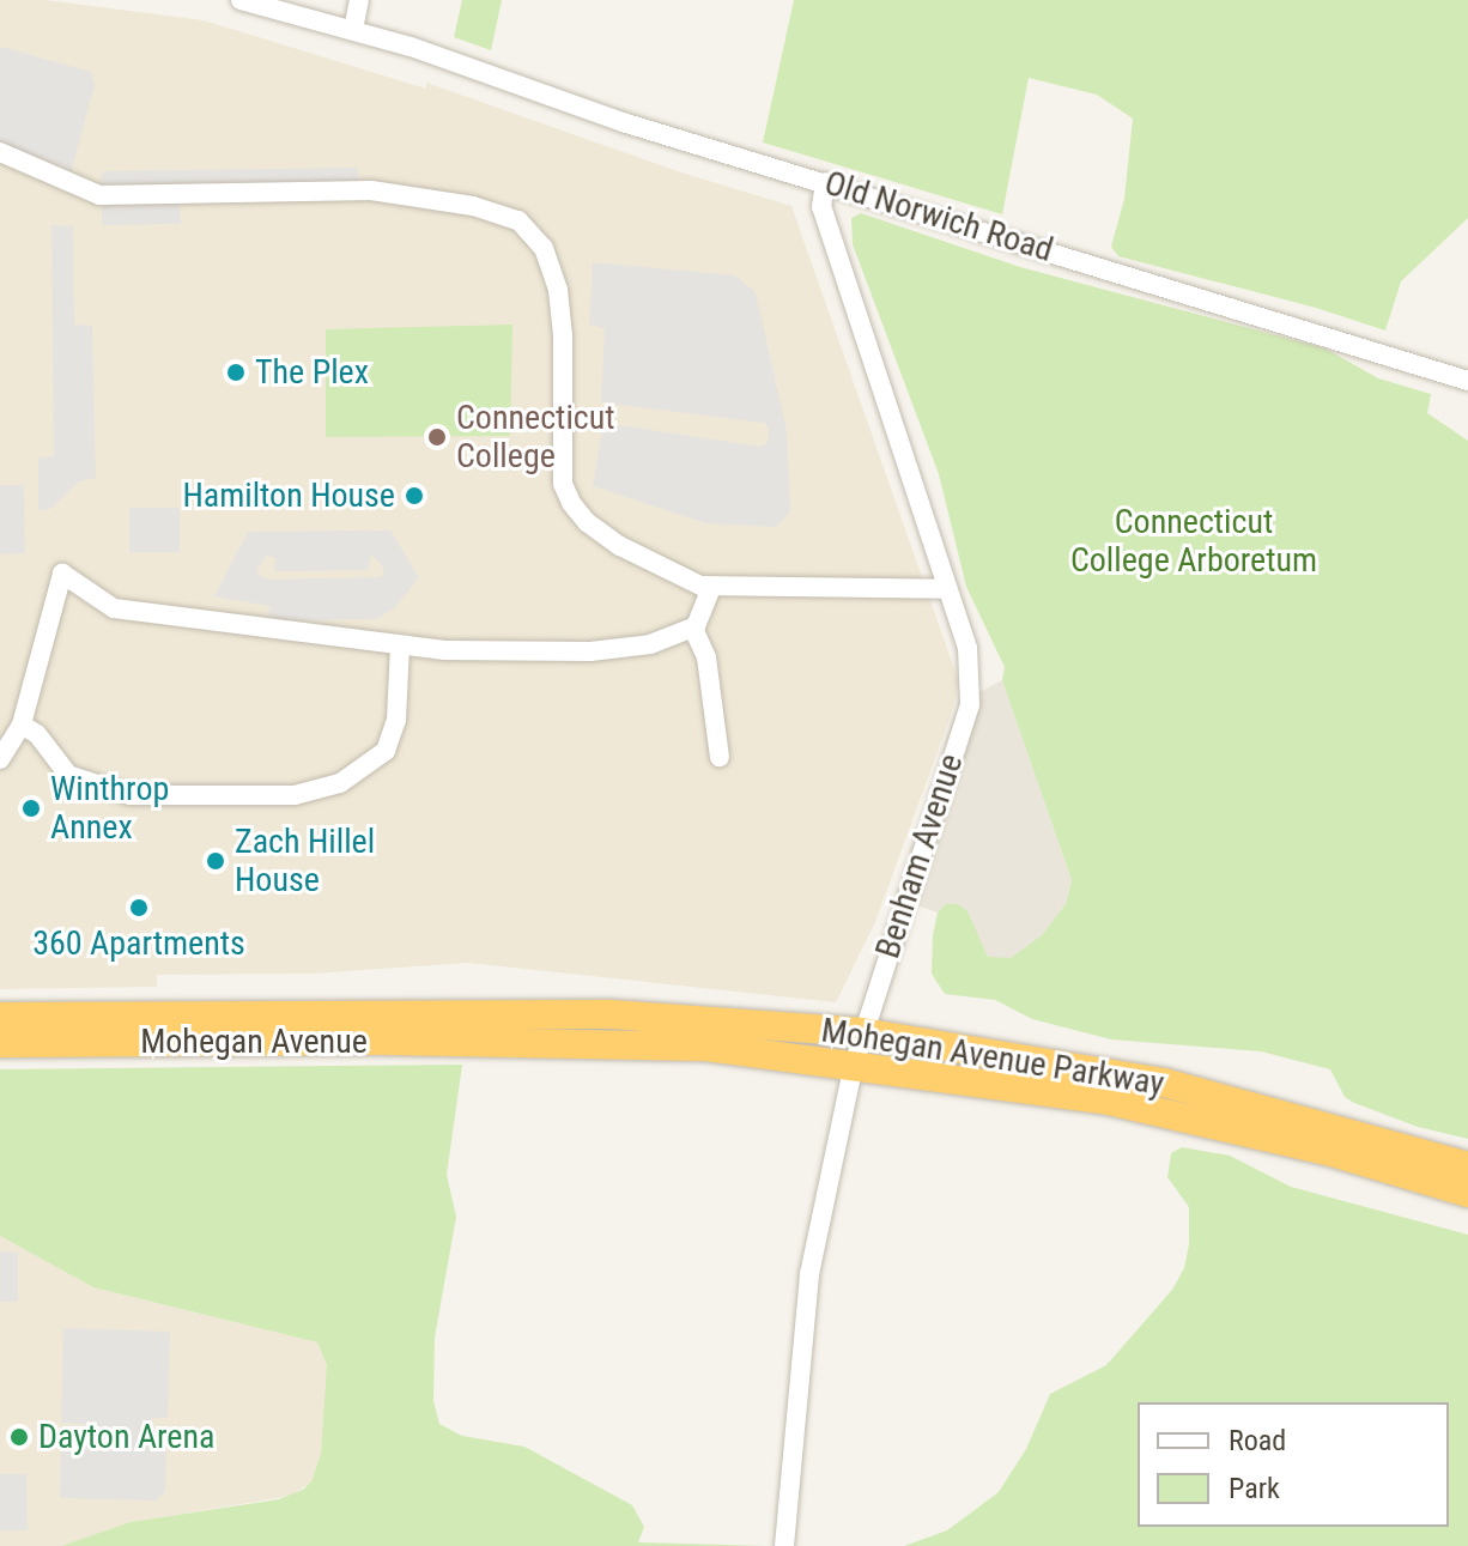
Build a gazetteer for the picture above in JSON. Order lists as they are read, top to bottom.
{
  "streets": {
    "highway": ["Mohegan Avenue", "Mohegan Avenue Parkway"],
    "street": ["Old Norwich Road", "Benham Avenue"]
  },
  "crossings": [
    ["Old Norwich Road", "Benham Avenue"],
    ["Benham Avenue", "Mohegan Avenue Parkway"],
    ["Mohegan Avenue", "Mohegan Avenue Parkway"]
  ],
  "parks": ["Connecticut College Arboretum"],
  "places": [
    "The Plex",
    "Connecticut College",
    "Hamilton House",
    "Winthrop Annex",
    "Zach Hillel House",
    "360 Apartments",
    "Dayton Arena"
  ],
  "legend": ["Road", "Park"]
}
